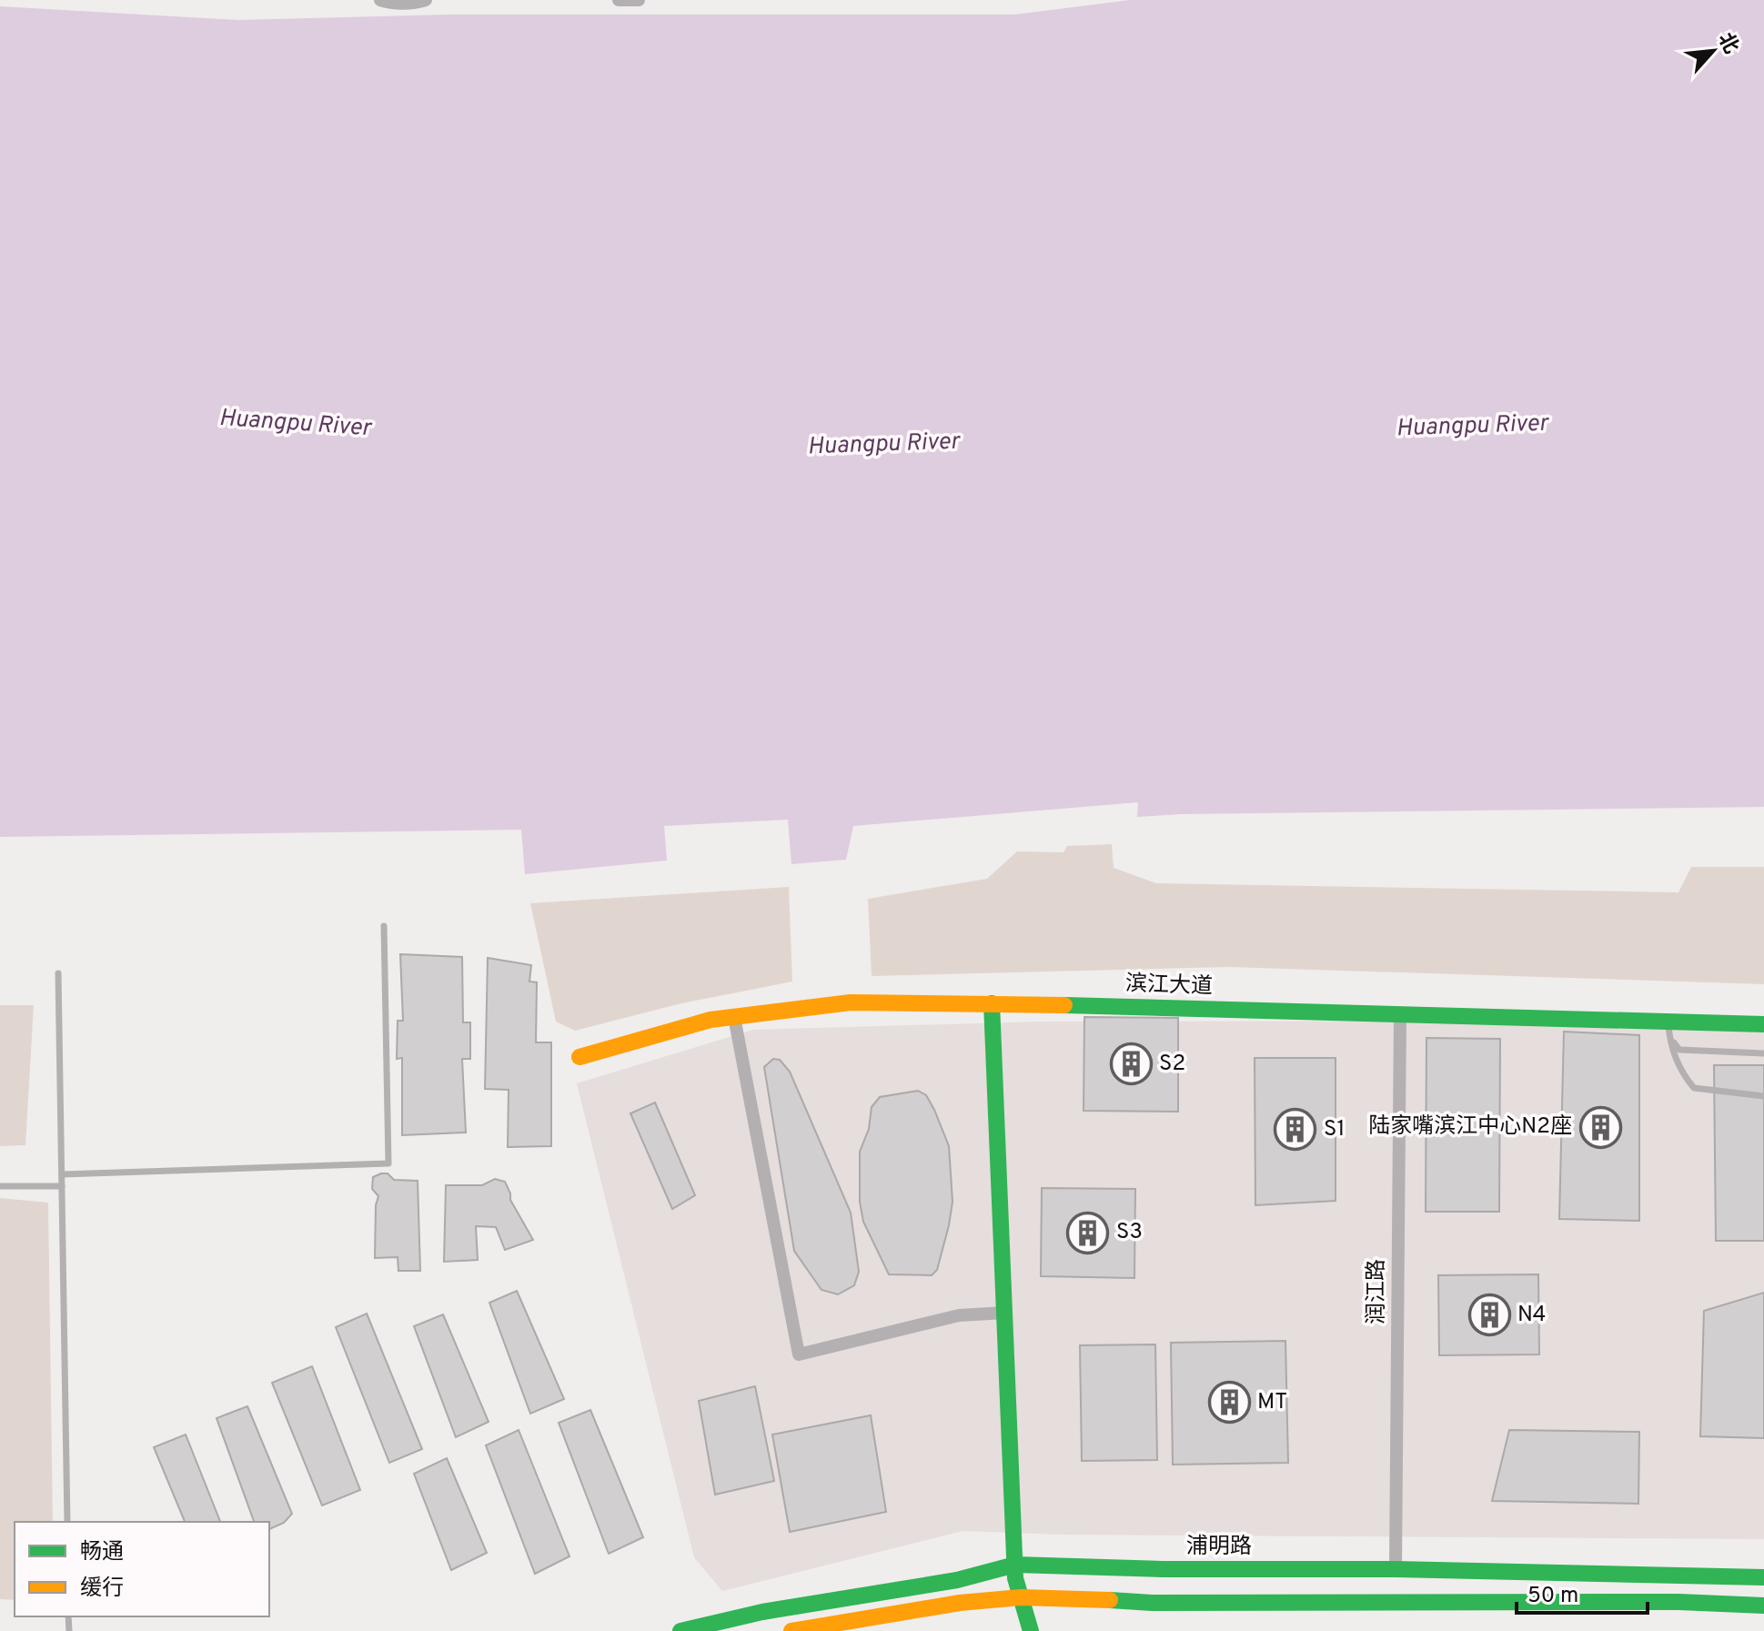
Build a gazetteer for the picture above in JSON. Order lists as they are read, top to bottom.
{
  "streets": {
    "main road": ["滨江大道", "浦明路"],
    "street": ["润江路"]
  },
  "crossings": [
    ["滨江大道", "润江路"],
    ["润江路", "浦明路"]
  ],
  "water": ["Huangpu River"],
  "places": {
    "building": [
      "S2",
      "陆家嘴滨江中心N2座",
      "S1",
      "S3",
      "N4",
      "MT"
    ]
  },
  "legend": ["畅通", "缓行"],
  "scale_bar": "50 m",
  "north": "top right"
}
